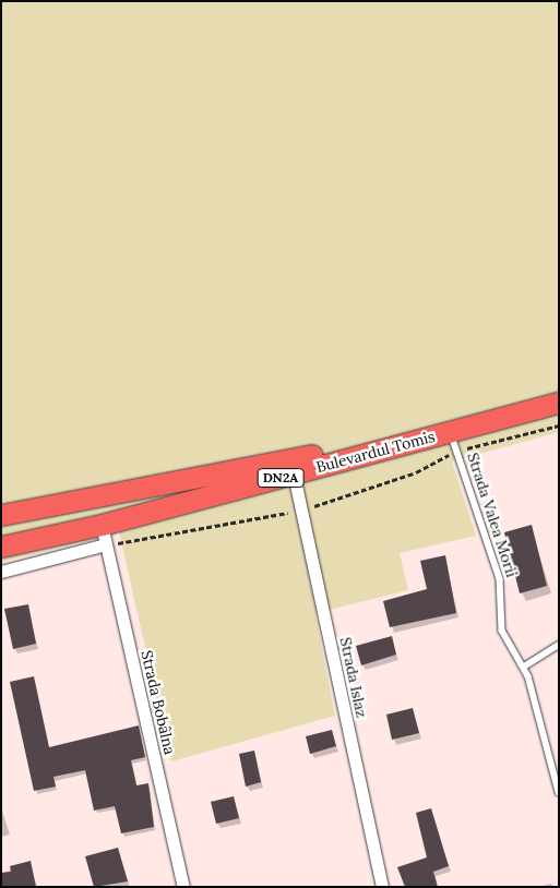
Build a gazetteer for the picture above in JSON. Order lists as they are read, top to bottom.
{
  "streets": {
    "main road": ["Bulevardul Tomis", "DN2A"],
    "street": ["Strada Islaz", "Strada Bobâlna"],
    "lane": ["Strada Valea Morii"]
  },
  "crossings": [
    ["Bulevardul Tomis", "Strada Valea Morii"],
    ["Bulevardul Tomis", "Strada Islaz"],
    ["Bulevardul Tomis", "Strada Bobâlna"]
  ]
}
